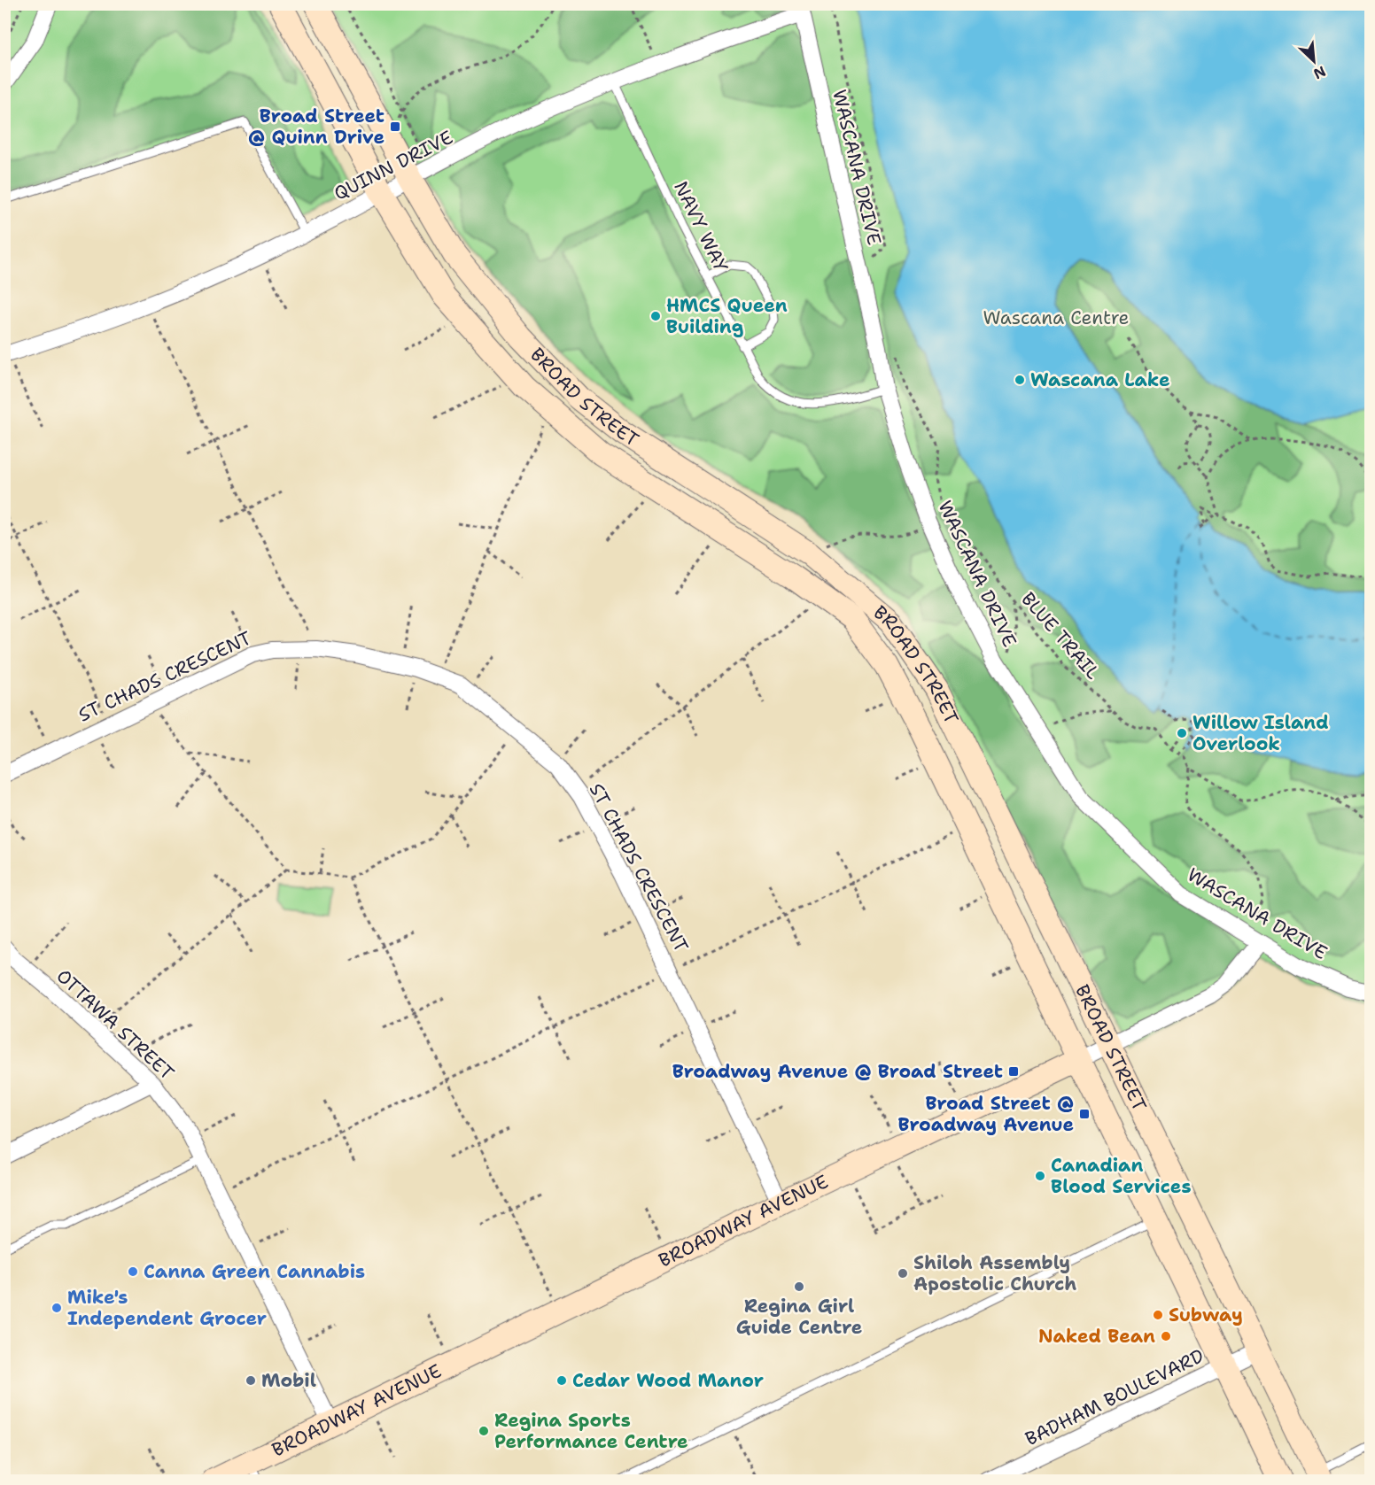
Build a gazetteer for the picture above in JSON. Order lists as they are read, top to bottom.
{
  "streets": {
    "main road": ["BROAD STREET", "BROADWAY AVENUE"],
    "street": [
      "QUINN DRIVE",
      "WASCANA DRIVE",
      "ST CHADS CRESCENT",
      "OTTAWA STREET",
      "BADHAM BOULEVARD"
    ],
    "lane": ["NAVY WAY"],
    "path": ["BLUE TRAIL"]
  },
  "crossings": [
    ["QUINN DRIVE", "WASCANA DRIVE"],
    ["QUINN DRIVE", "NAVY WAY"],
    ["QUINN DRIVE", "BROAD STREET"],
    ["WASCANA DRIVE", "NAVY WAY"],
    ["WASCANA DRIVE", "BLUE TRAIL"],
    ["WASCANA DRIVE", "BROADWAY AVENUE"],
    ["BROAD STREET", "BROADWAY AVENUE"],
    ["BROAD STREET", "BADHAM BOULEVARD"],
    ["ST CHADS CRESCENT", "BROADWAY AVENUE"],
    ["OTTAWA STREET", "BROADWAY AVENUE"]
  ],
  "parks": ["Wascana Centre"],
  "places": {
    "transit": ["Broad Street @ Quinn Drive", "Broadway Avenue @ Broad Street", "Broad Street @ Broadway Avenue"],
    "other": [
      "HMCS Queen Building",
      "Wascana Lake",
      "Willow Island Overlook",
      "Canadian Blood Services",
      "Canna Green Cannabis",
      "Shiloh Assembly Apostolic Church",
      "Regina Girl Guide Centre",
      "Mike's Independent Grocer",
      "Subway",
      "Naked Bean",
      "Mobil",
      "Cedar Wood Manor",
      "Regina Sports Performance Centre"
    ]
  },
  "north": "bottom right"
}
